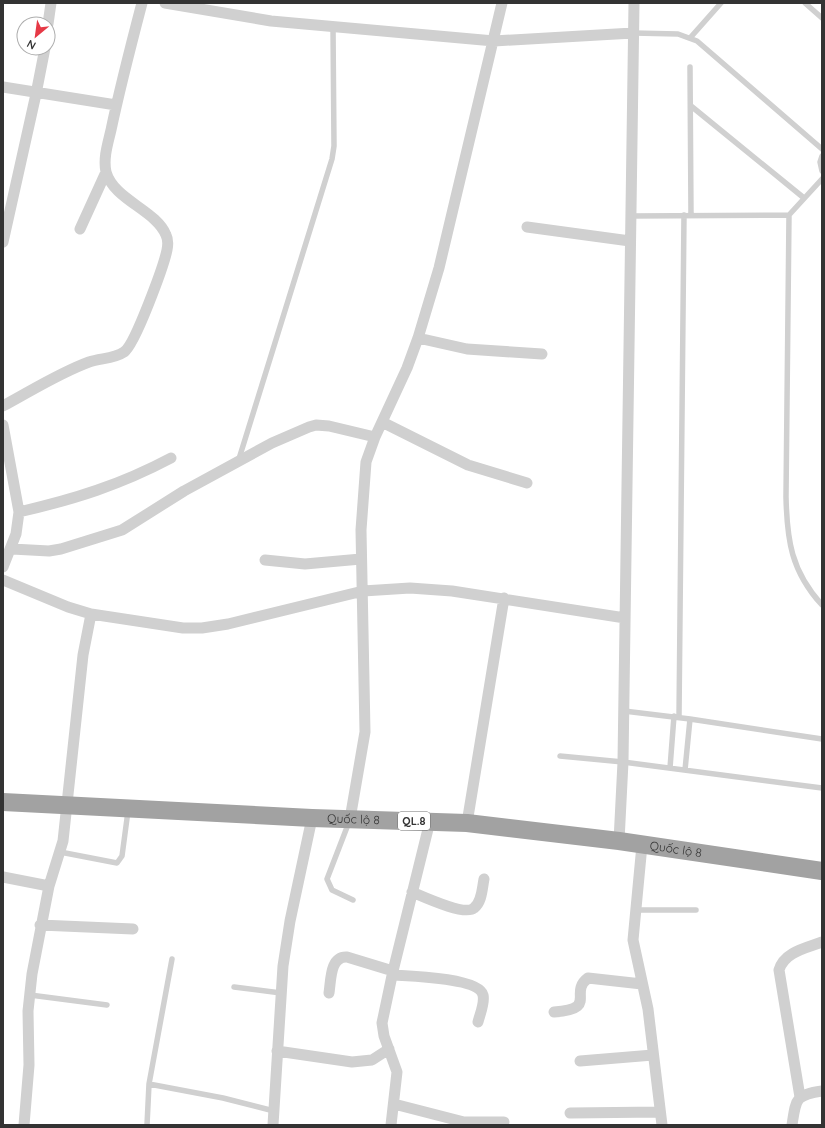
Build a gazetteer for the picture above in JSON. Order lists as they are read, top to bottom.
{
  "streets": {
    "highway": ["Quốc lộ 8", "QL.8"]
  },
  "north": "bottom left"
}
